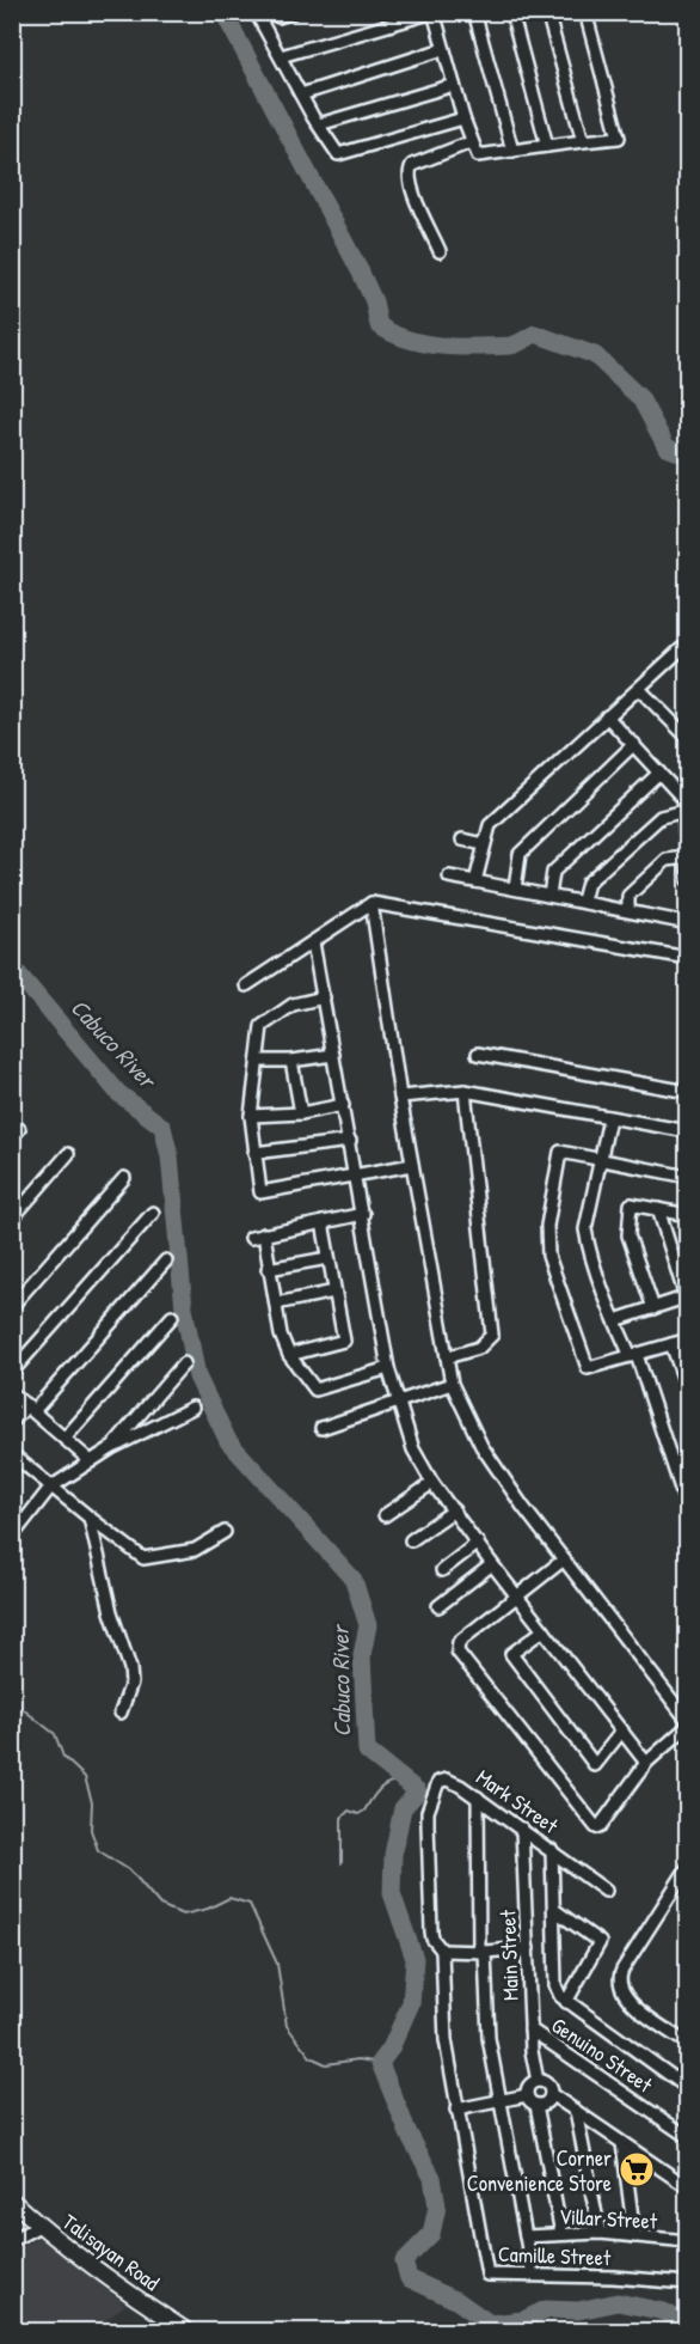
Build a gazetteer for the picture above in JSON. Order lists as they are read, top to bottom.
{
  "streets": {
    "main road": ["Talisayan Road"],
    "street": [
      "Mark Street",
      "Main Street",
      "Genuino Street",
      "Villar Street",
      "Camille Street"
    ]
  },
  "crossings": [
    ["Mark Street", "Main Street"],
    ["Mark Street", "Camille Street"],
    ["Main Street", "Genuino Street"]
  ],
  "water": ["Cabuco River"],
  "places": {
    "supermarket": ["Corner Convenience Store"]
  }
}
